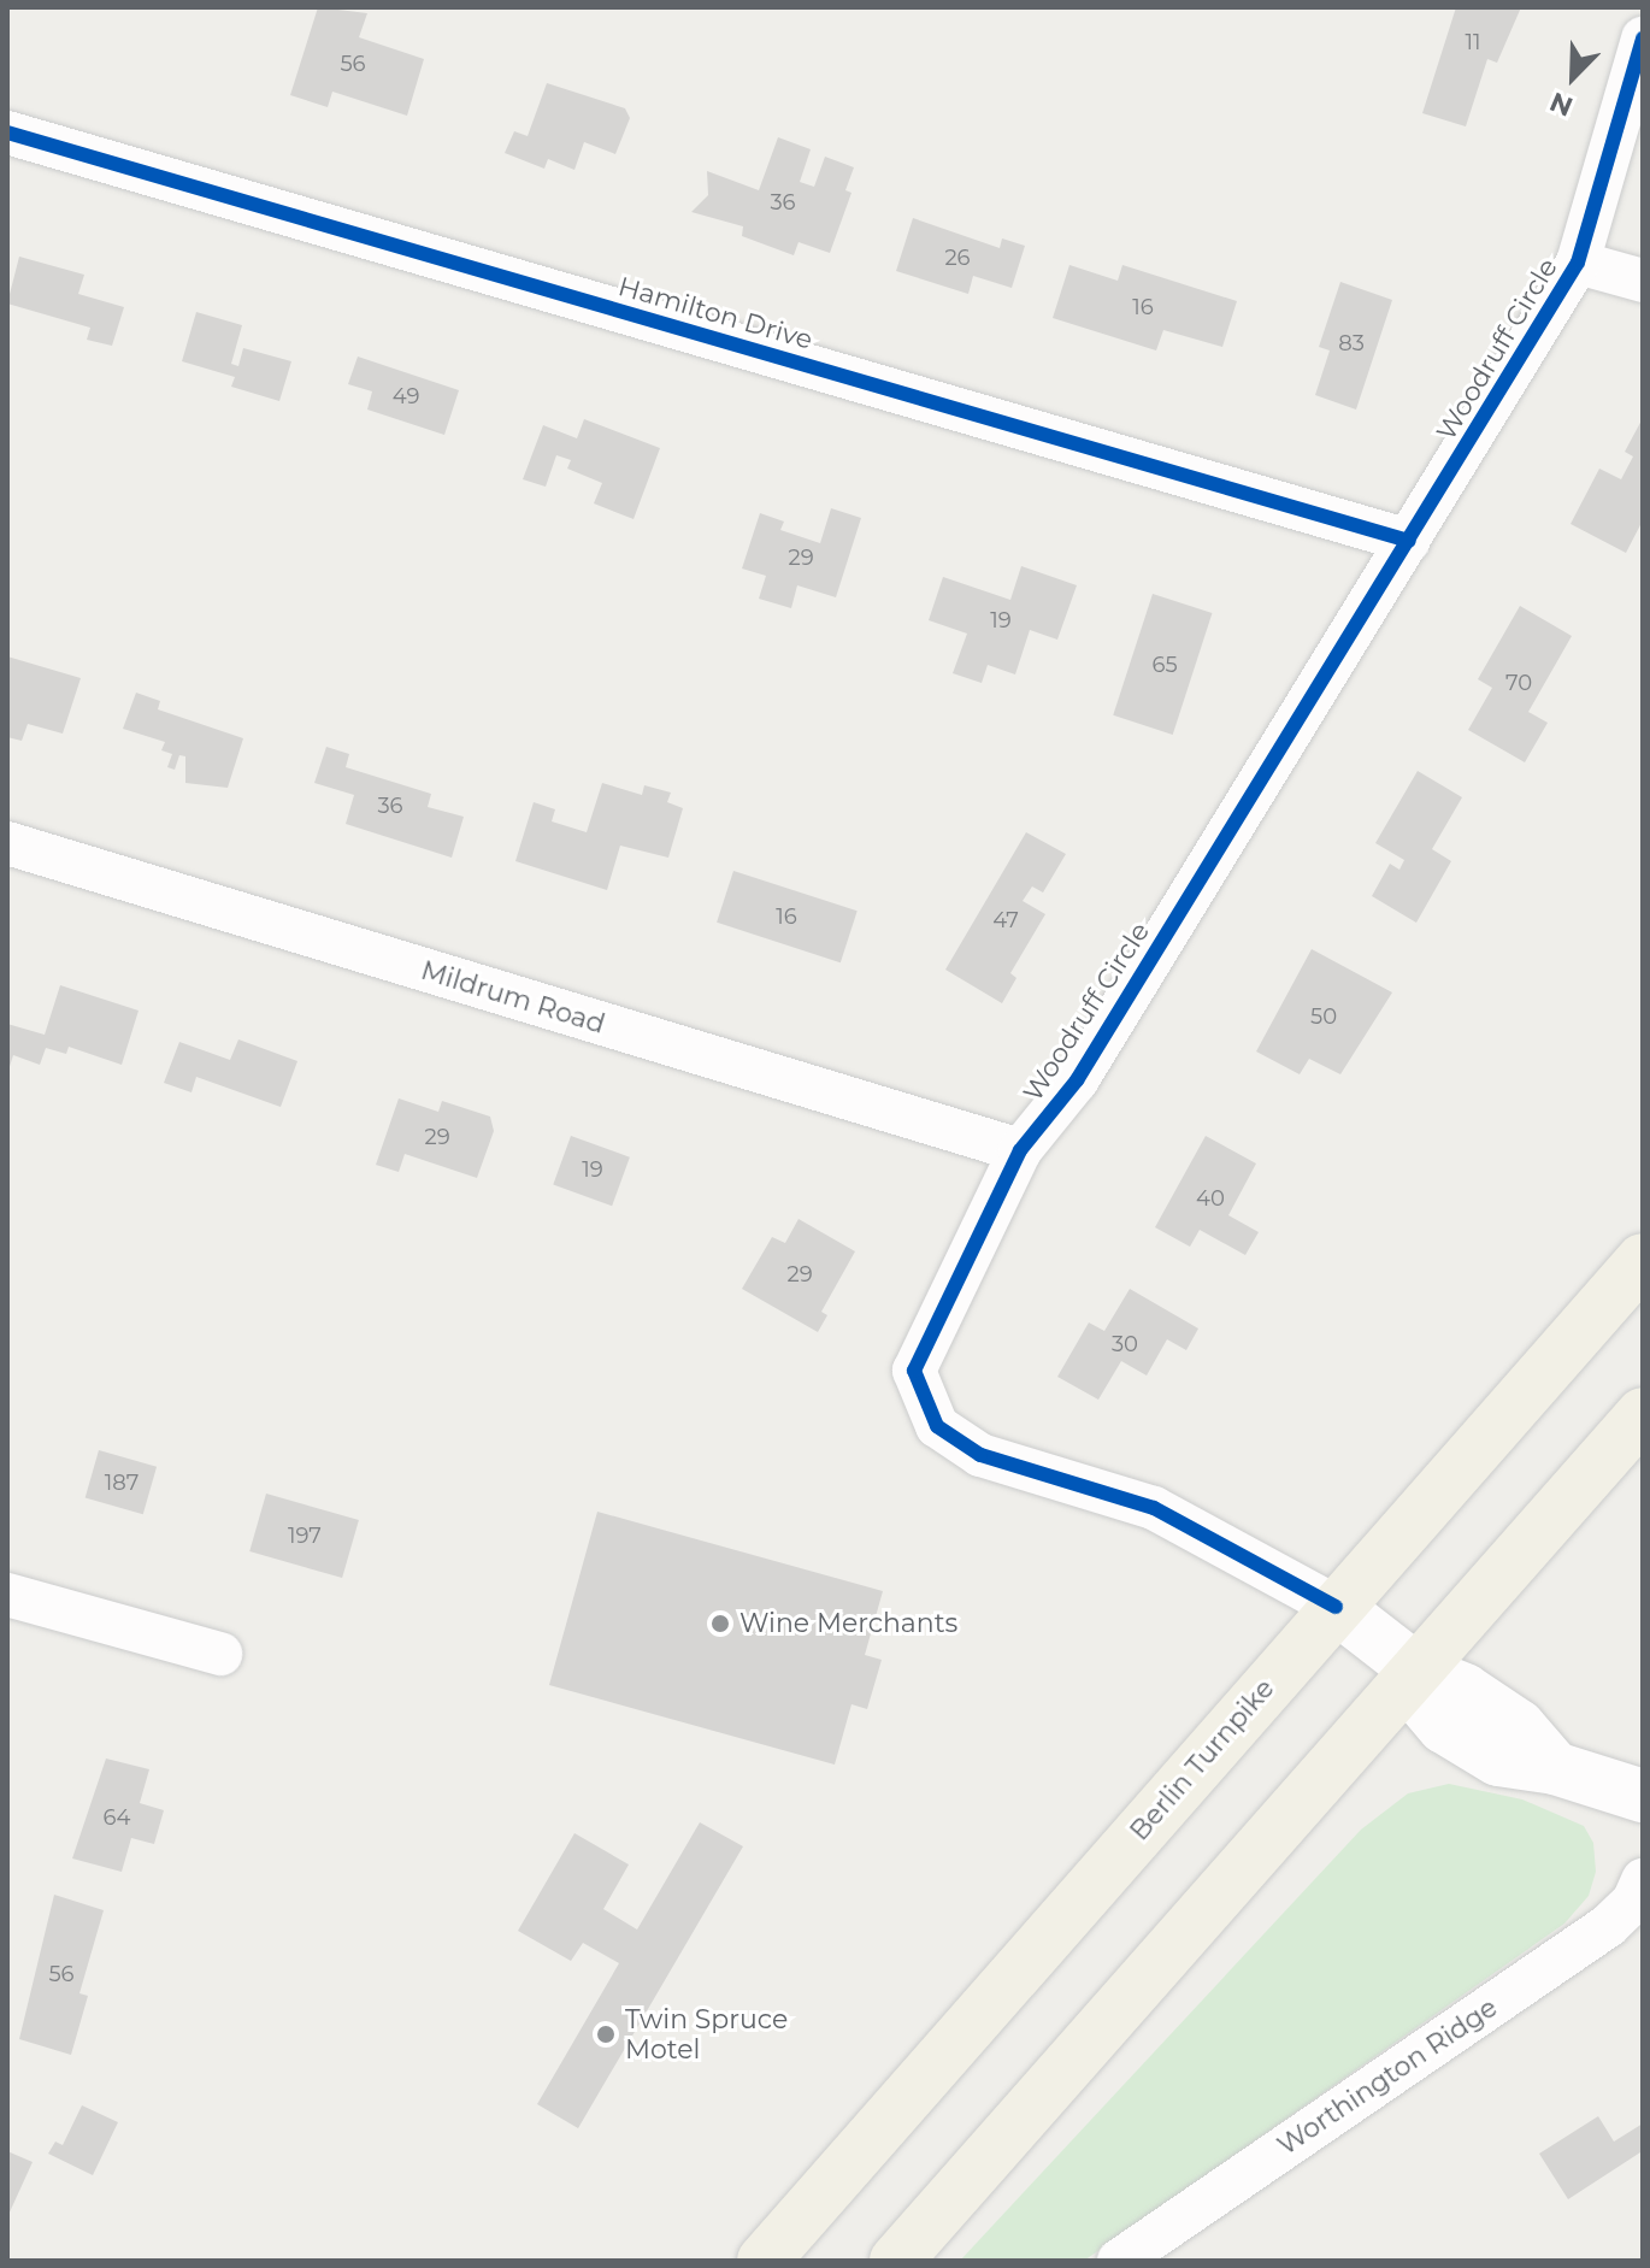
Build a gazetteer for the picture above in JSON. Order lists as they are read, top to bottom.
{
  "streets": {
    "highway": ["Berlin Turnpike"],
    "street": [
      "Hamilton Drive",
      "Woodruff Circle",
      "Mildrum Road",
      "Worthington Ridge"
    ]
  },
  "crossings": [
    ["Hamilton Drive", "Woodruff Circle"],
    ["Woodruff Circle", "Mildrum Road"],
    ["Woodruff Circle", "Berlin Turnpike"]
  ],
  "places": ["Wine Merchants", "Twin Spruce Motel"],
  "house_numbers": [
    "11",
    "56",
    "36",
    "26",
    "16",
    "83",
    "49",
    "29",
    "19",
    "65",
    "70",
    "36",
    "16",
    "47",
    "50",
    "29",
    "19",
    "40",
    "29",
    "30",
    "187",
    "197",
    "64",
    "56"
  ],
  "north": "bottom left"
}
